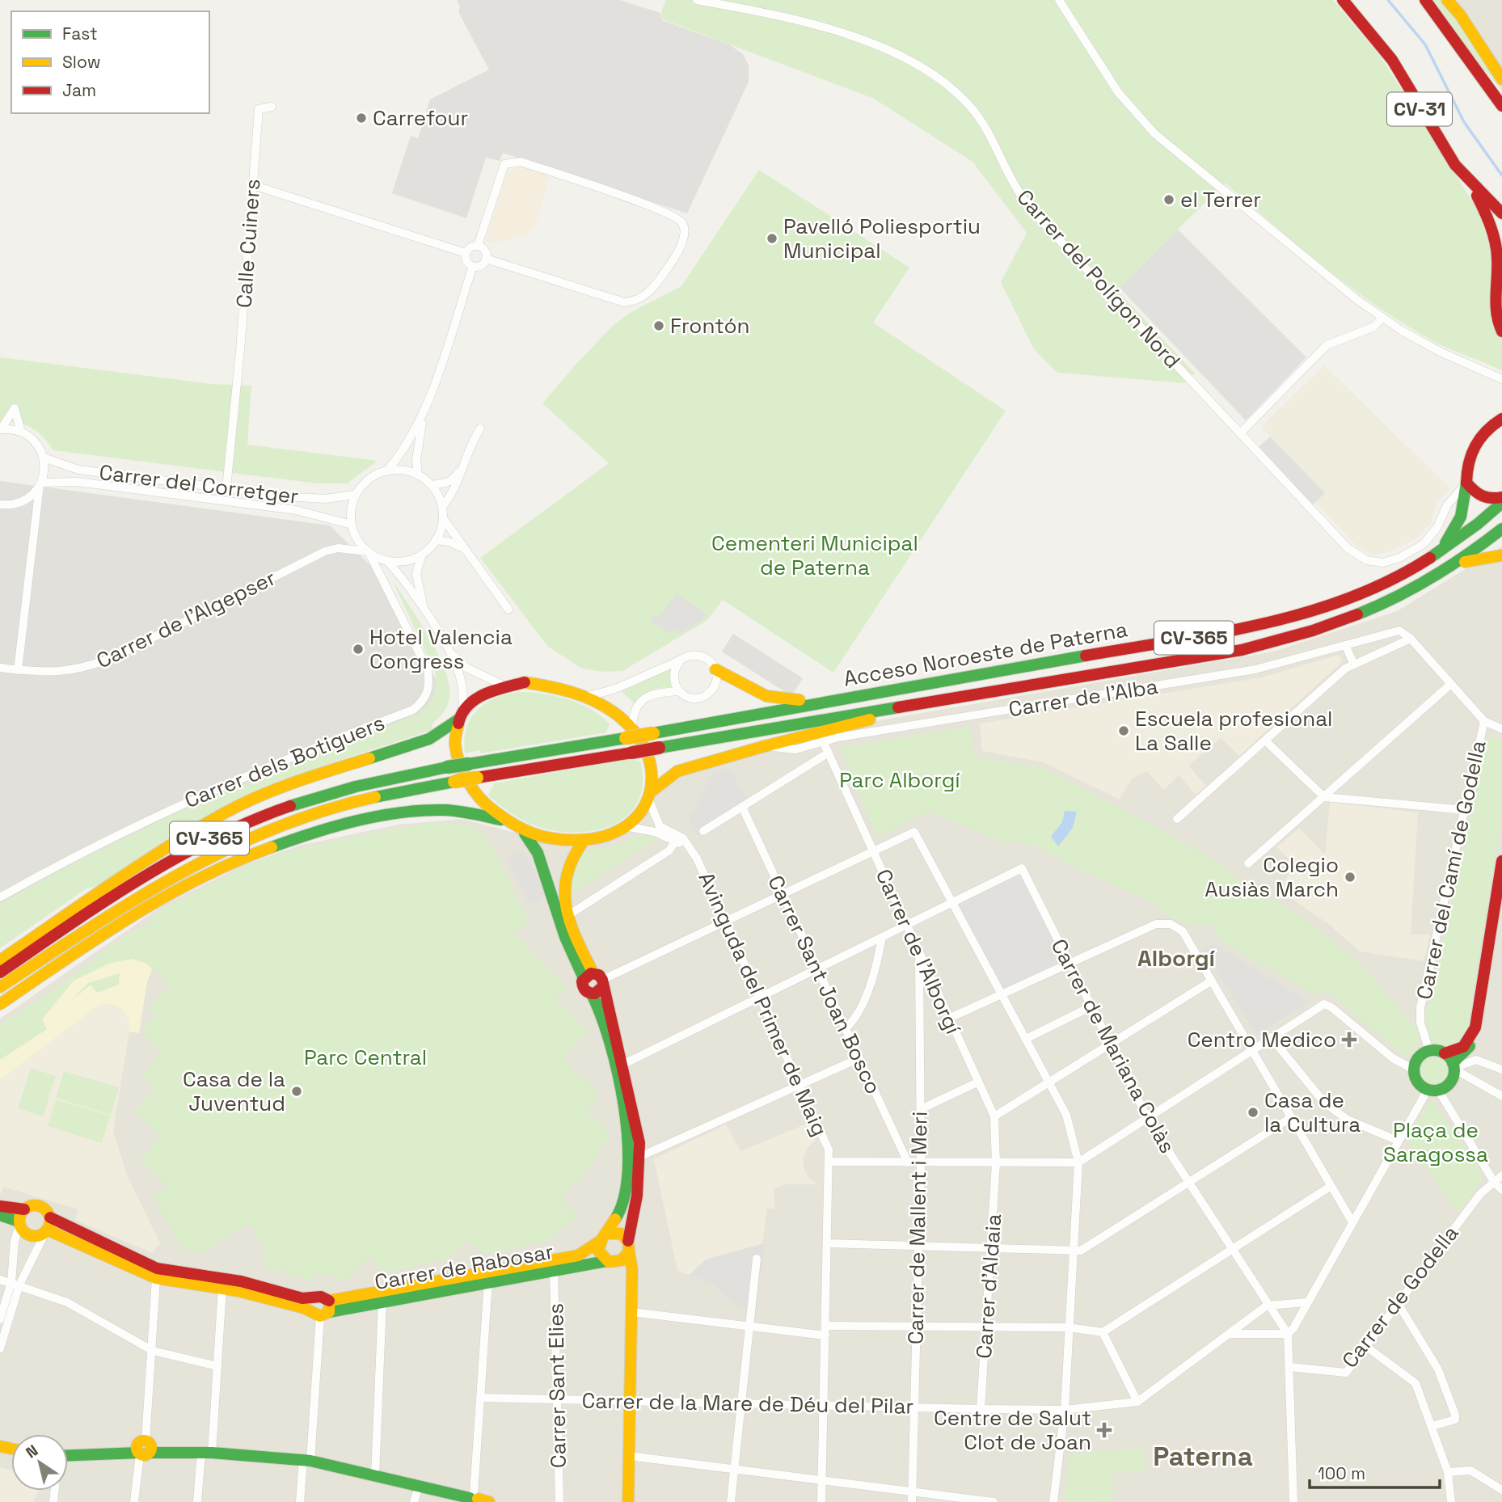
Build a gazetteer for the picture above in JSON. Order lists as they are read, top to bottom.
{
  "streets": {
    "main road": [
      "CV-31",
      "CV-365",
      "Acceso Noroeste de Paterna",
      "Carrer de Rabosar"
    ],
    "street": [
      "Calle Cuiners",
      "Carrer del Polígon Nord",
      "Carrer del Corretger",
      "Carrer de l'Algepser",
      "Carrer de l'Alba",
      "Carrer dels Botiguers",
      "Carrer del Camí de Godella",
      "Carrer de l'Alborgí",
      "Carrer Sant Joan Bosco",
      "Avinguda del Primer de Maig",
      "Carrer de Mariana Colàs",
      "Carrer de Mallent i Meri",
      "Carrer d'Aldaia",
      "Carrer de Godella",
      "Carrer Sant Elies",
      "Carrer de la Mare de Déu del Pilar"
    ]
  },
  "crossings": [
    ["Calle Cuiners", "Carrer del Corretger"],
    ["Carrer del Corretger", "Carrer de l'Algepser"],
    ["Carrer del Corretger", "Carrer dels Botiguers"],
    ["Carrer de l'Algepser", "Carrer dels Botiguers"],
    ["CV-365", "Acceso Noroeste de Paterna"],
    ["Acceso Noroeste de Paterna", "Avinguda del Primer de Maig"],
    ["Carrer de l'Alba", "Carrer de l'Alborgí"],
    ["Carrer de l'Alborgí", "Carrer de Mallent i Meri"],
    ["Carrer de l'Alborgí", "Carrer d'Aldaia"],
    ["Avinguda del Primer de Maig", "Carrer de la Mare de Déu del Pilar"],
    ["Carrer de Mallent i Meri", "Carrer de la Mare de Déu del Pilar"],
    ["Carrer de Rabosar", "Carrer Sant Elies"],
    ["Carrer d'Aldaia", "Carrer de la Mare de Déu del Pilar"],
    ["Carrer Sant Elies", "Carrer de la Mare de Déu del Pilar"]
  ],
  "districts": ["Alborgí", "Paterna"],
  "parks": [
    "Cementeri Municipal de Paterna",
    "Parc Alborgí",
    "Parc Central",
    "Plaça de Saragossa"
  ],
  "places": {
    "other": [
      "Carrefour",
      "el Terrer",
      "Pavelló Poliesportiu Municipal",
      "Frontón",
      "Hotel Valencia Congress",
      "Escuela profesional La Salle",
      "Colegio Ausiàs March",
      "Casa de la Juventud",
      "Casa de la Cultura"
    ],
    "health": ["Centro Medico", "Centre de Salut Clot de Joan"]
  },
  "legend": ["Fast", "Slow", "Jam"],
  "scale_bar": "100 m",
  "north": "top left"
}
